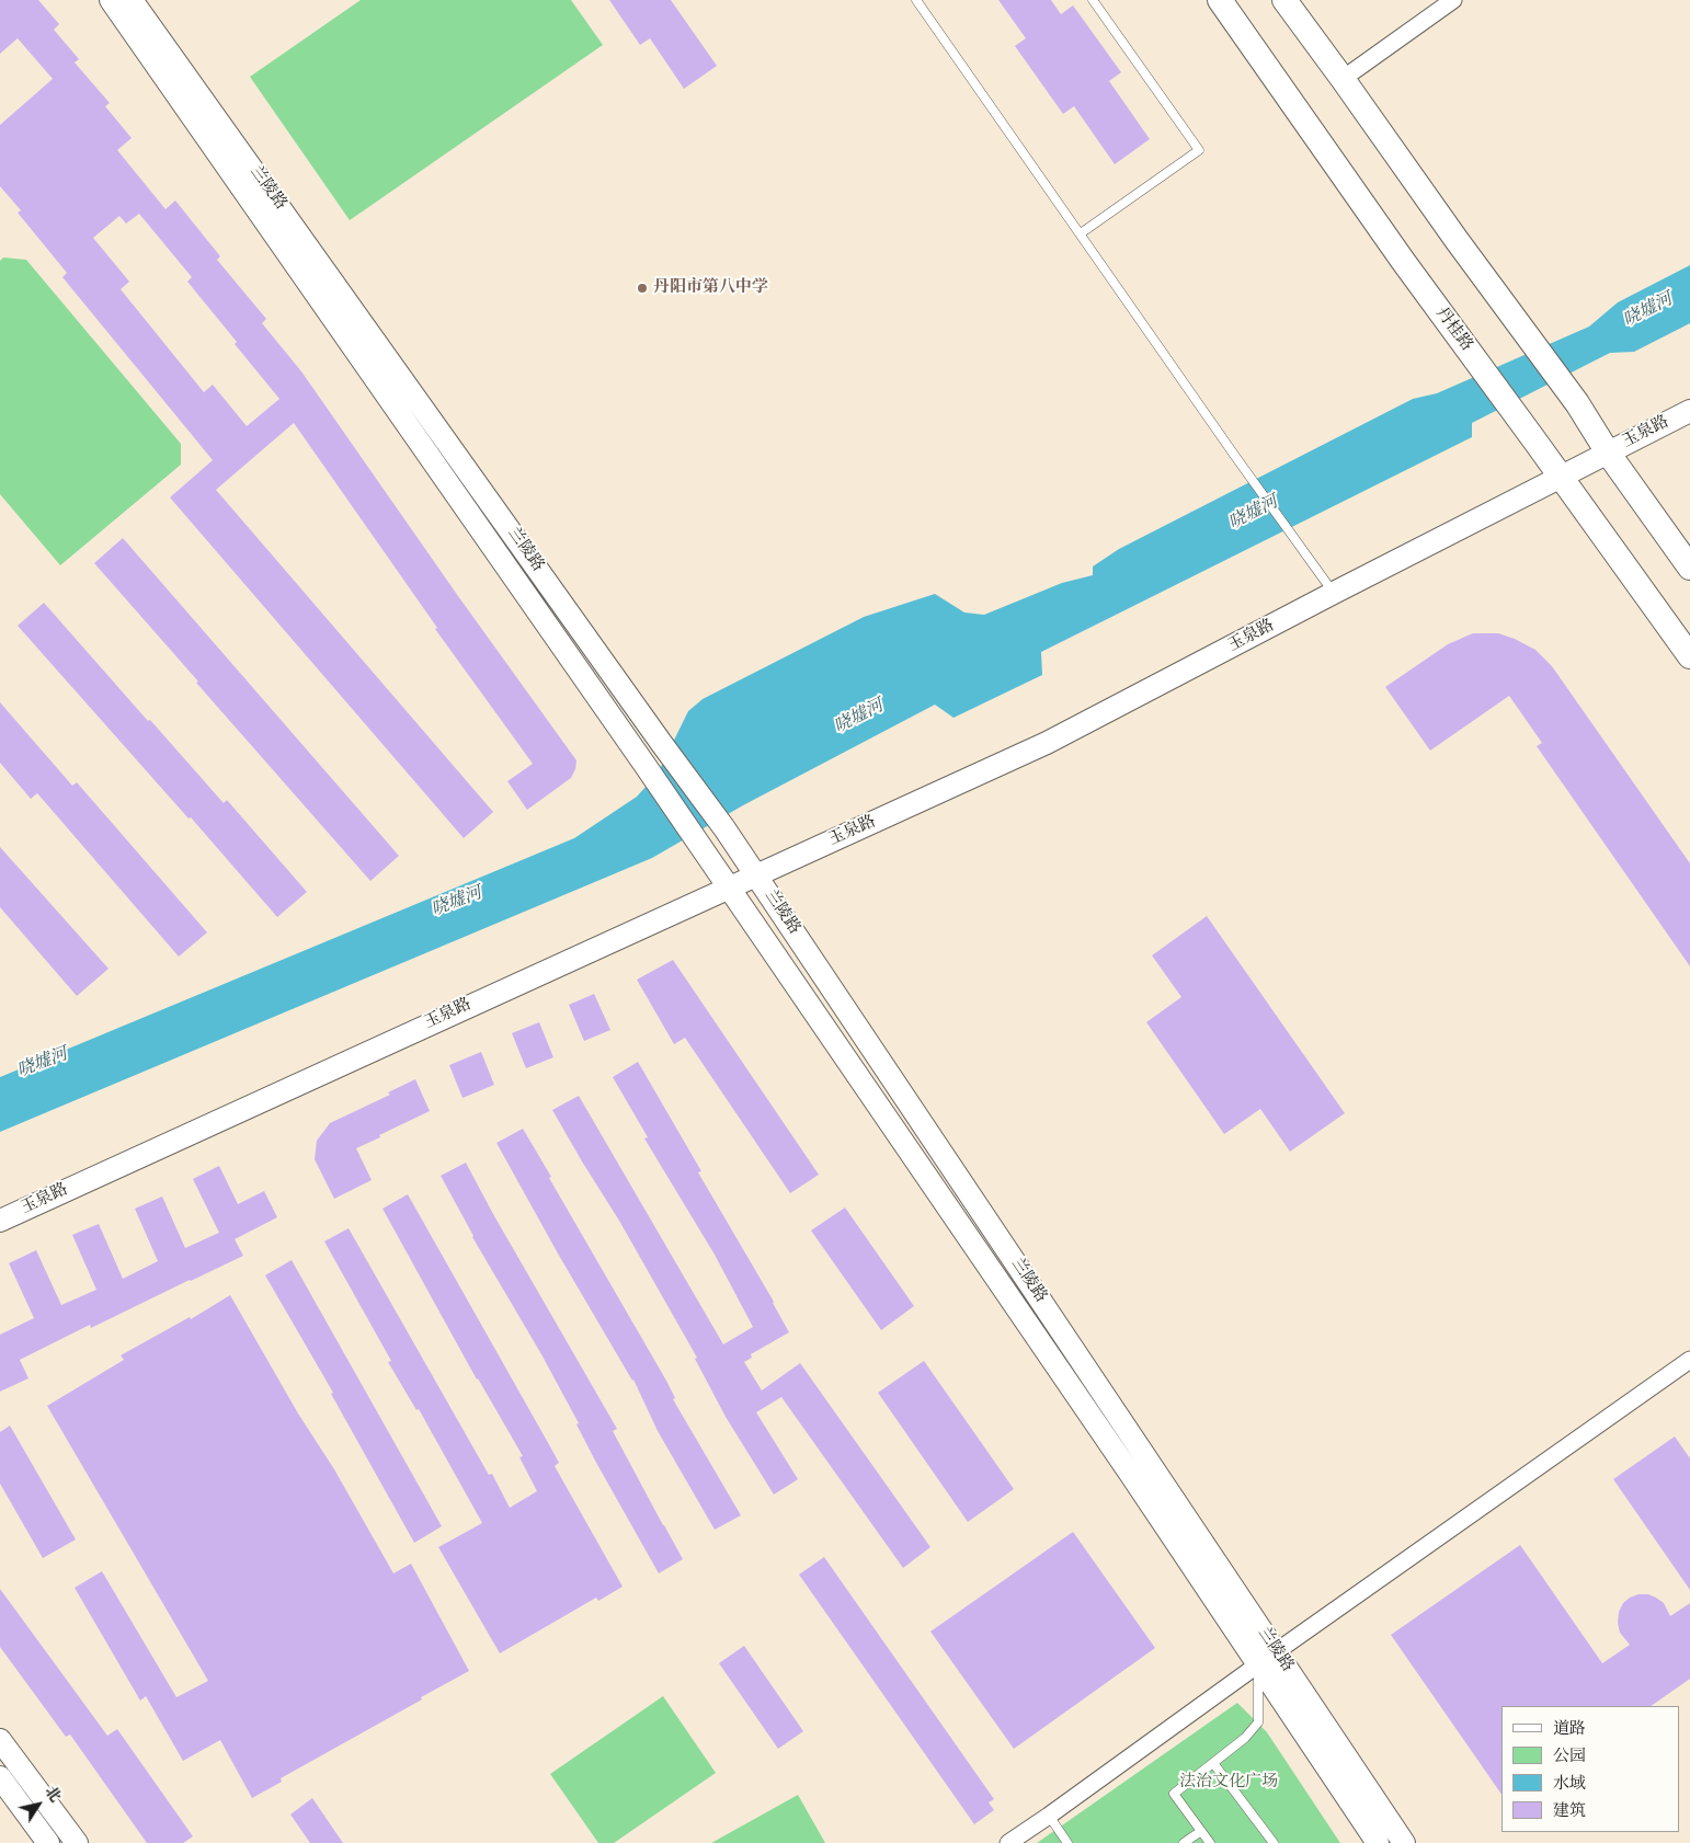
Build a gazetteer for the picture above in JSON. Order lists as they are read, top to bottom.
{
  "streets": {
    "main road": ["丹桂路"],
    "street": ["兰陵路", "玉泉路"]
  },
  "crossings": [
    ["兰陵路", "玉泉路"],
    ["丹桂路", "玉泉路"]
  ],
  "water": ["哓墟河"],
  "parks": ["法治文化广场"],
  "places": ["丹阳市第八中学"],
  "legend": [
    "道路",
    "公园",
    "水域",
    "建筑"
  ],
  "north": "top right"
}
